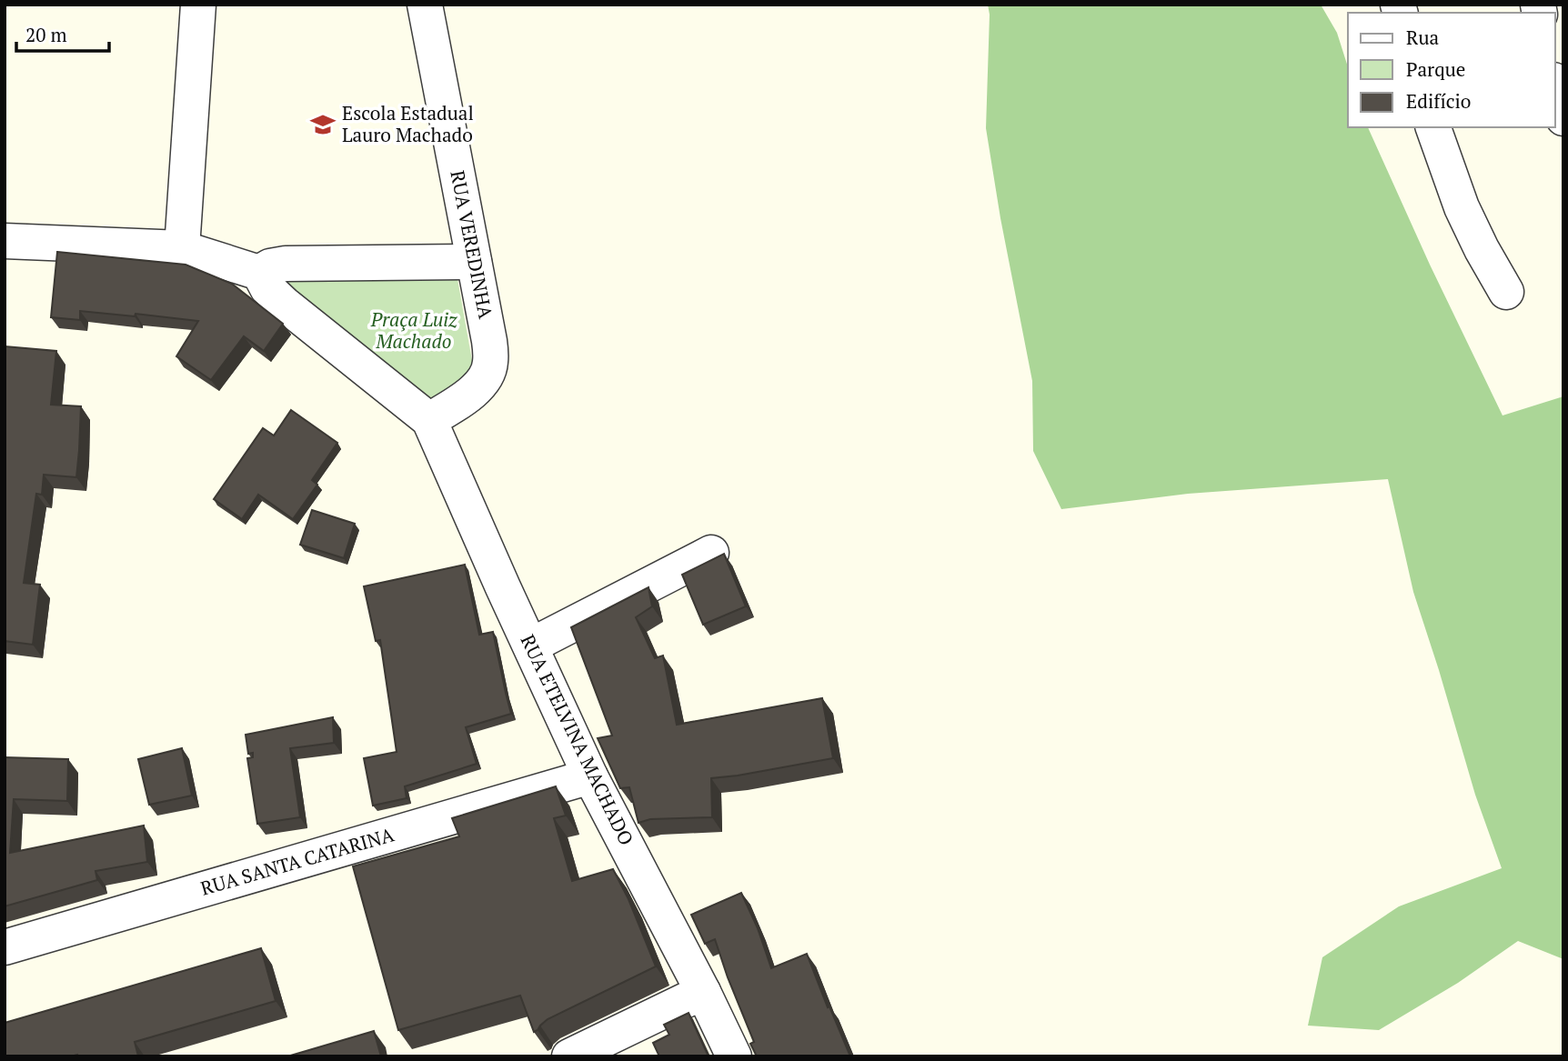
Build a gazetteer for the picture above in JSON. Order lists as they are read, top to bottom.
{
  "streets": {
    "street": ["RUA VEREDINHA", "RUA ETELVINA MACHADO", "RUA SANTA CATARINA"]
  },
  "crossings": [
    ["RUA VEREDINHA", "RUA ETELVINA MACHADO"],
    ["RUA ETELVINA MACHADO", "RUA SANTA CATARINA"]
  ],
  "parks": ["Praça Luiz Machado"],
  "places": {
    "school or university": ["Escola Estadual Lauro Machado"]
  },
  "legend": ["Rua", "Parque", "Edifício"],
  "scale_bar": "20 m"
}
